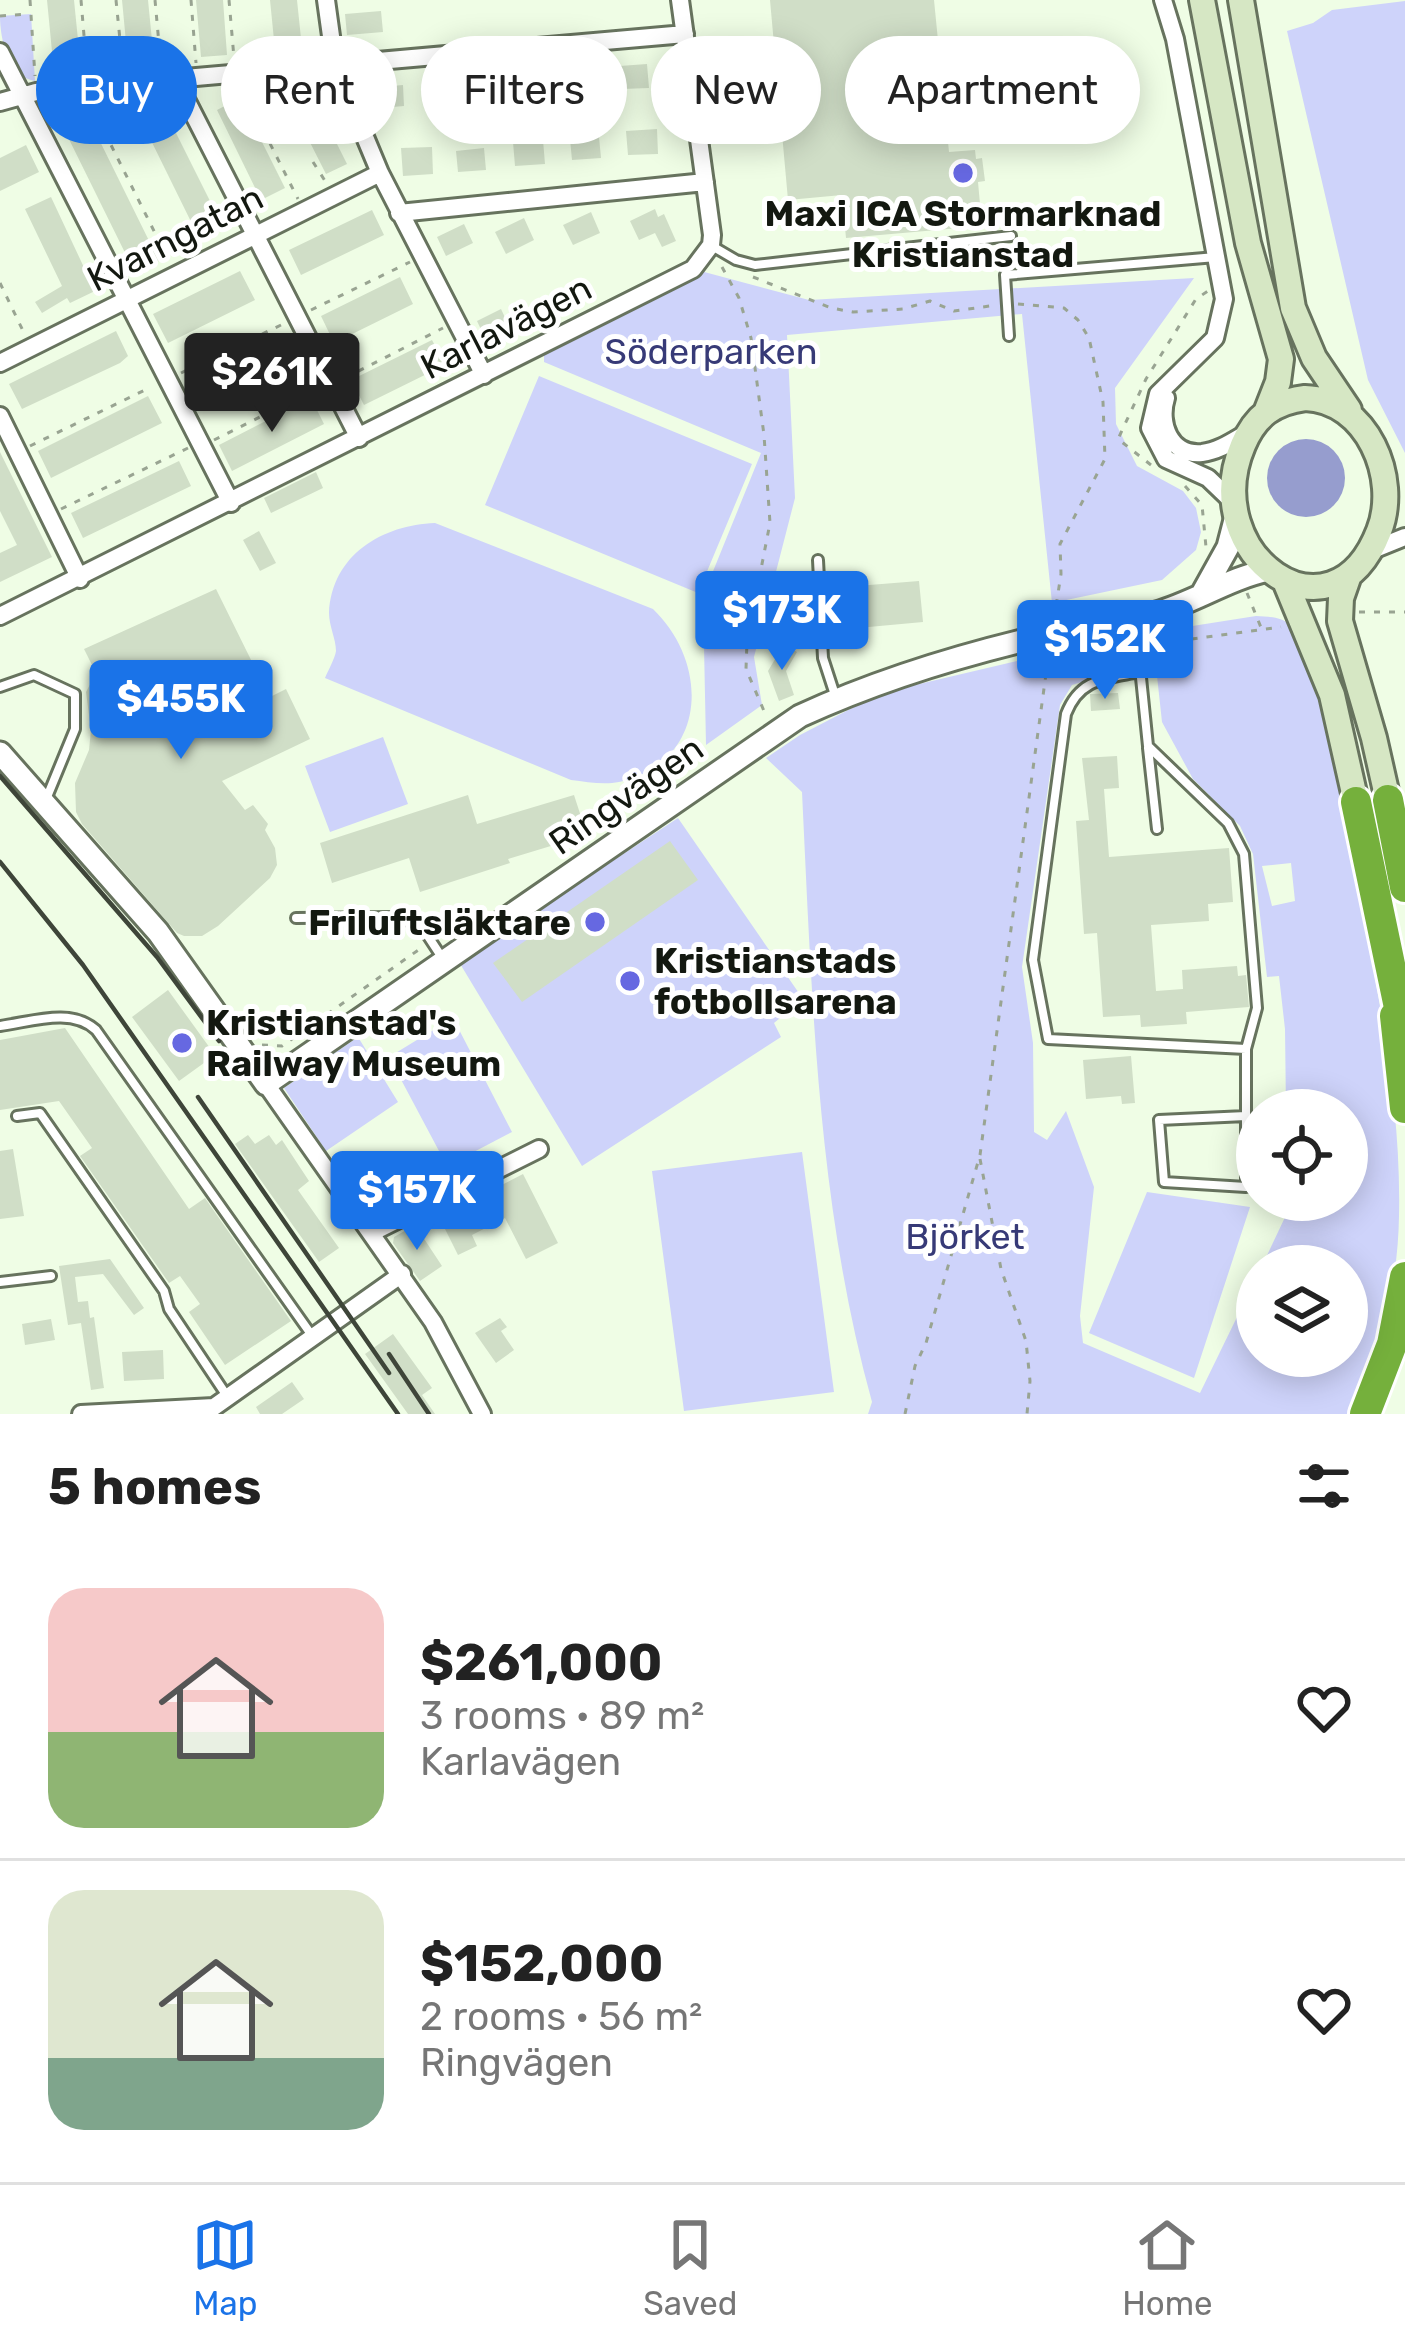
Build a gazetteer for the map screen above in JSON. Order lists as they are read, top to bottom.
{
  "streets": {
    "street": ["Kvarngatan", "Karlavägen", "Ringvägen"]
  },
  "parks": ["Söderparken", "Björket"],
  "places": [
    "Maxi ICA Stormarknad Kristianstad",
    "Friluftsläktare",
    "Kristianstads fotbollsarena",
    "Kristianstad's Railway Museum"
  ],
  "page": {
    "chip": [
      "Buy",
      "Rent",
      "Filters",
      "New",
      "Apartment"
    ],
    "price": [
      "$261K",
      "$173K",
      "$152K",
      "$455K",
      "$157K"
    ],
    "heading": "5 homes",
    "list": [
      {
        "name": "$261,000",
        "note": "3 rooms · 89 m² · Karlavägen"
      },
      {
        "name": "$152,000",
        "note": "2 rooms · 56 m² · Ringvägen"
      }
    ],
    "tabs": ["Map", "Saved", "Home"]
  }
}
